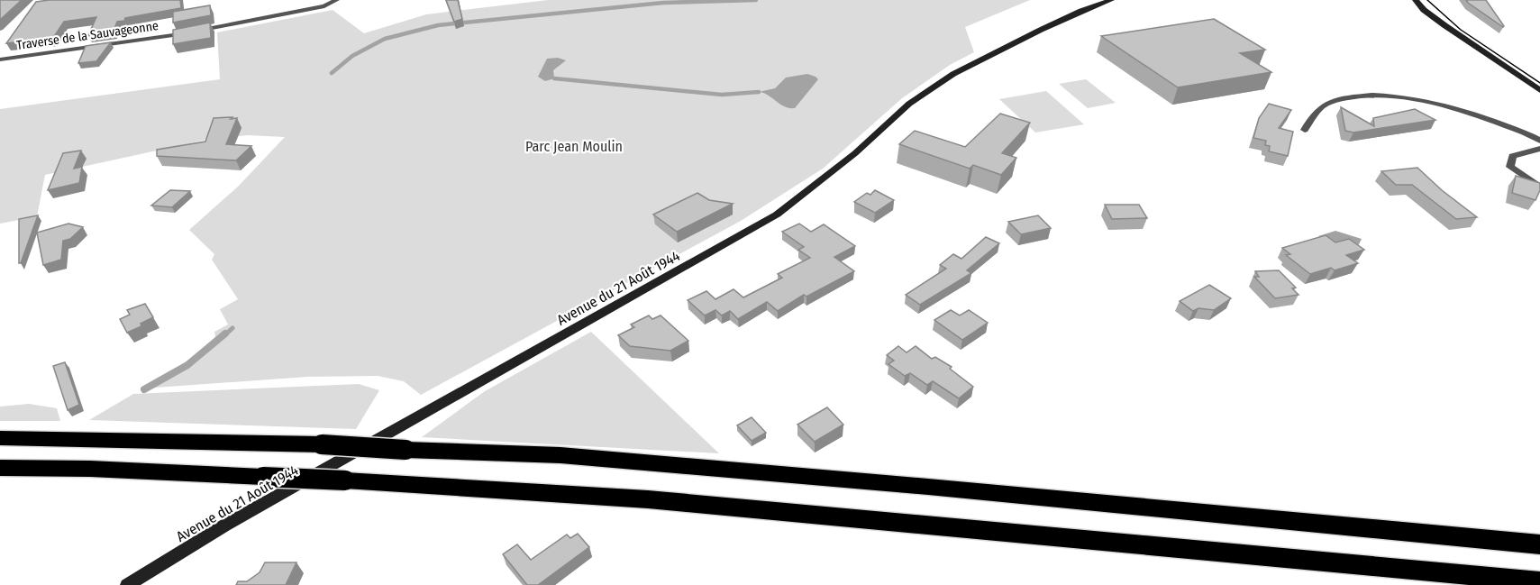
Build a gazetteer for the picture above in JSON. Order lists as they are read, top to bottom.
{
  "streets": {
    "main road": ["Avenue du 21 Août 1944"],
    "street": ["Traverse de la Sauvageonne"]
  },
  "parks": ["Parc Jean Moulin"]
}
